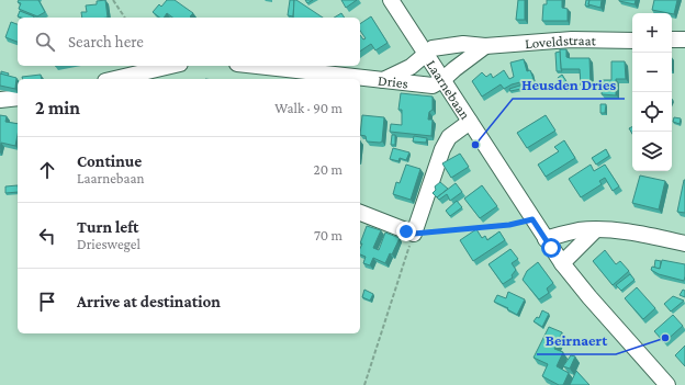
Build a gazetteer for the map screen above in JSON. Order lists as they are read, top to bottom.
{
  "streets": {
    "street": ["Loveldstraat", "Dries", "Laarnebaan"]
  },
  "crossings": [
    ["Loveldstraat", "Laarnebaan"],
    ["Dries", "Laarnebaan"]
  ],
  "places": ["Heusden Dries", "Beirnaert"],
  "page": {
    "map_buttons": ["+", "−"],
    "search": "Search here",
    "heading": ["2 min", "Walk · 90 m"],
    "list": [
      ["Continue", "Laarnebaan", "20 m"],
      ["Turn left", "Drieswegel", "70 m"],
      "Arrive at destination"
    ]
  }
}
